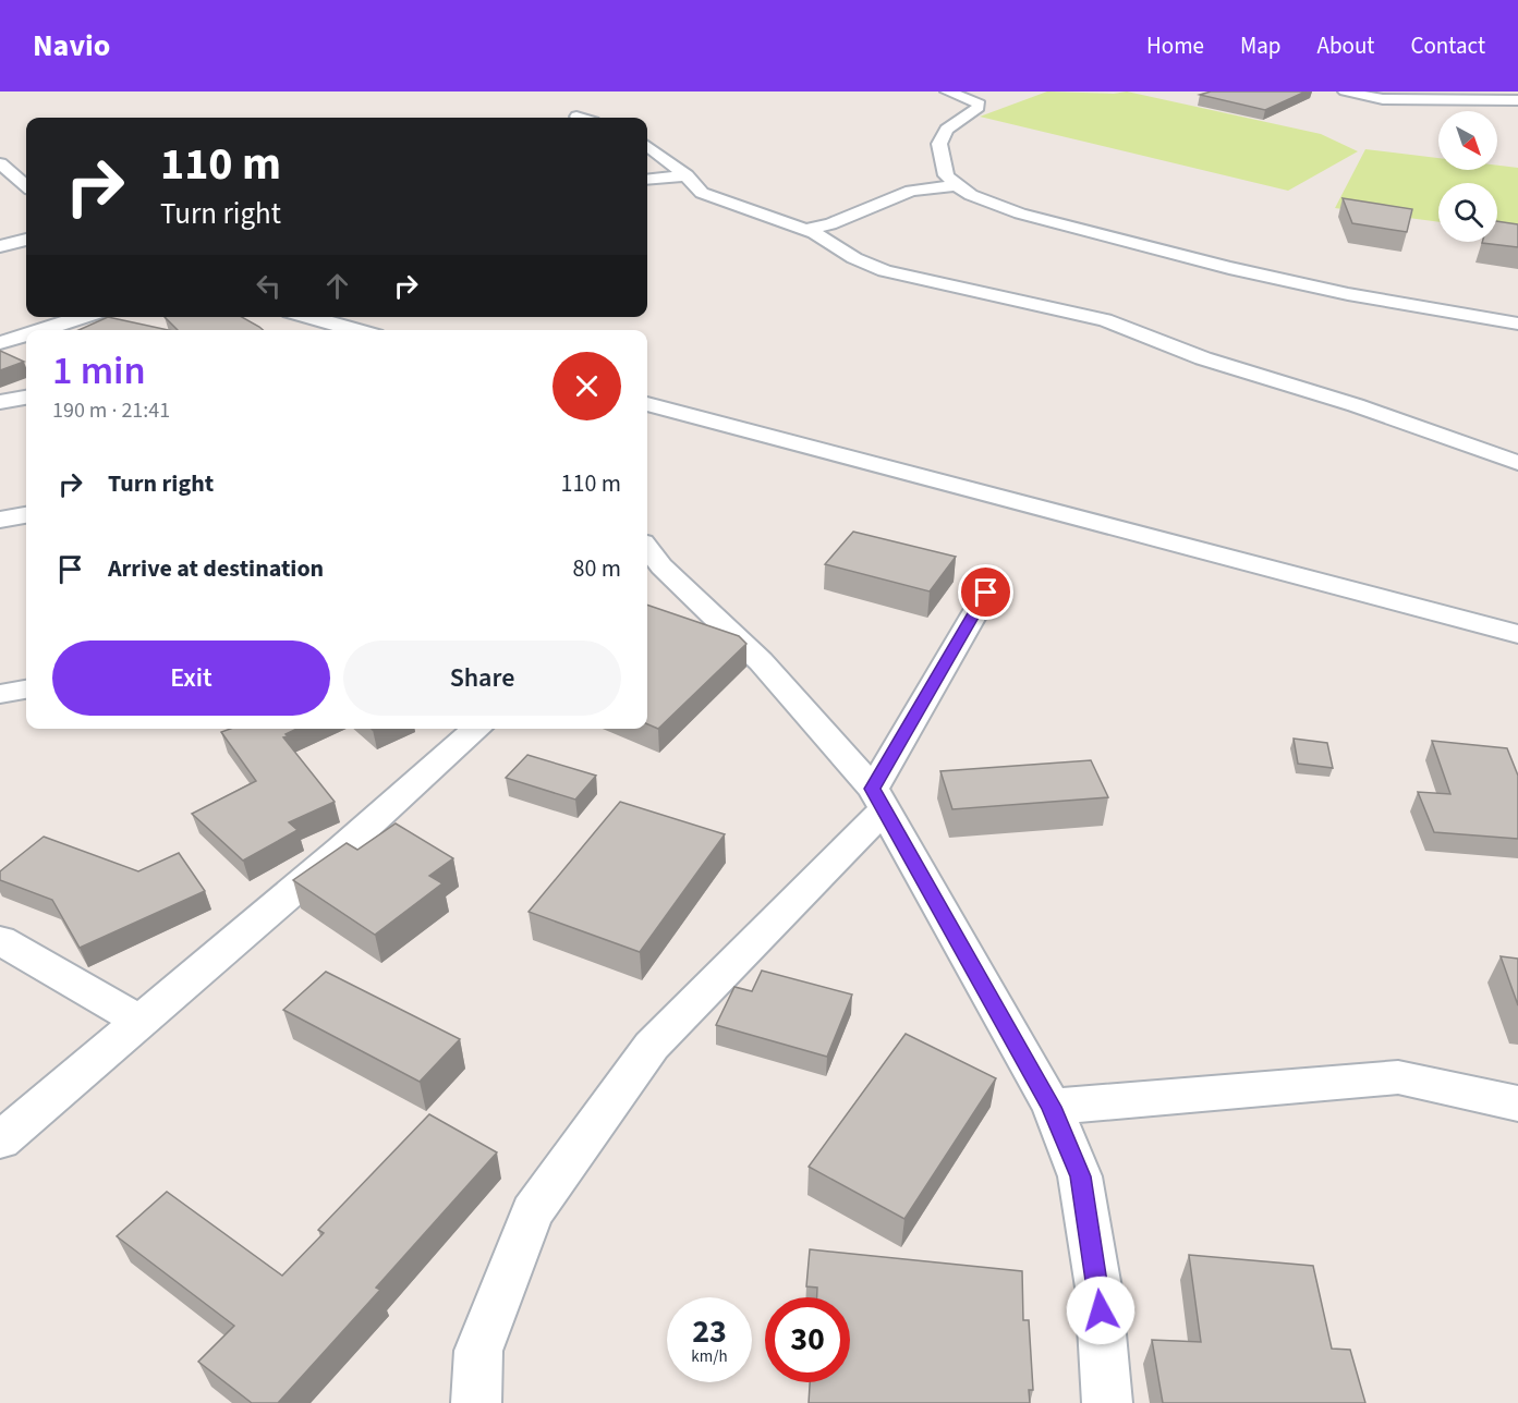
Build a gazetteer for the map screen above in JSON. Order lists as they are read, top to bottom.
{
  "north": "bottom right",
  "page": {
    "header": "Navio",
    "nav": [
      "Home",
      "Map",
      "About",
      "Contact"
    ],
    "turn": ["110 m", "Turn right"],
    "heading": ["1 min", "190 m · 21:41"],
    "list": [
      {
        "name": "Turn right",
        "value": "110 m"
      },
      {
        "name": "Arrive at destination",
        "value": "80 m"
      }
    ],
    "buttons": ["Exit", "Share"],
    "speed": "23 km/h",
    "limit": "30"
  }
}
